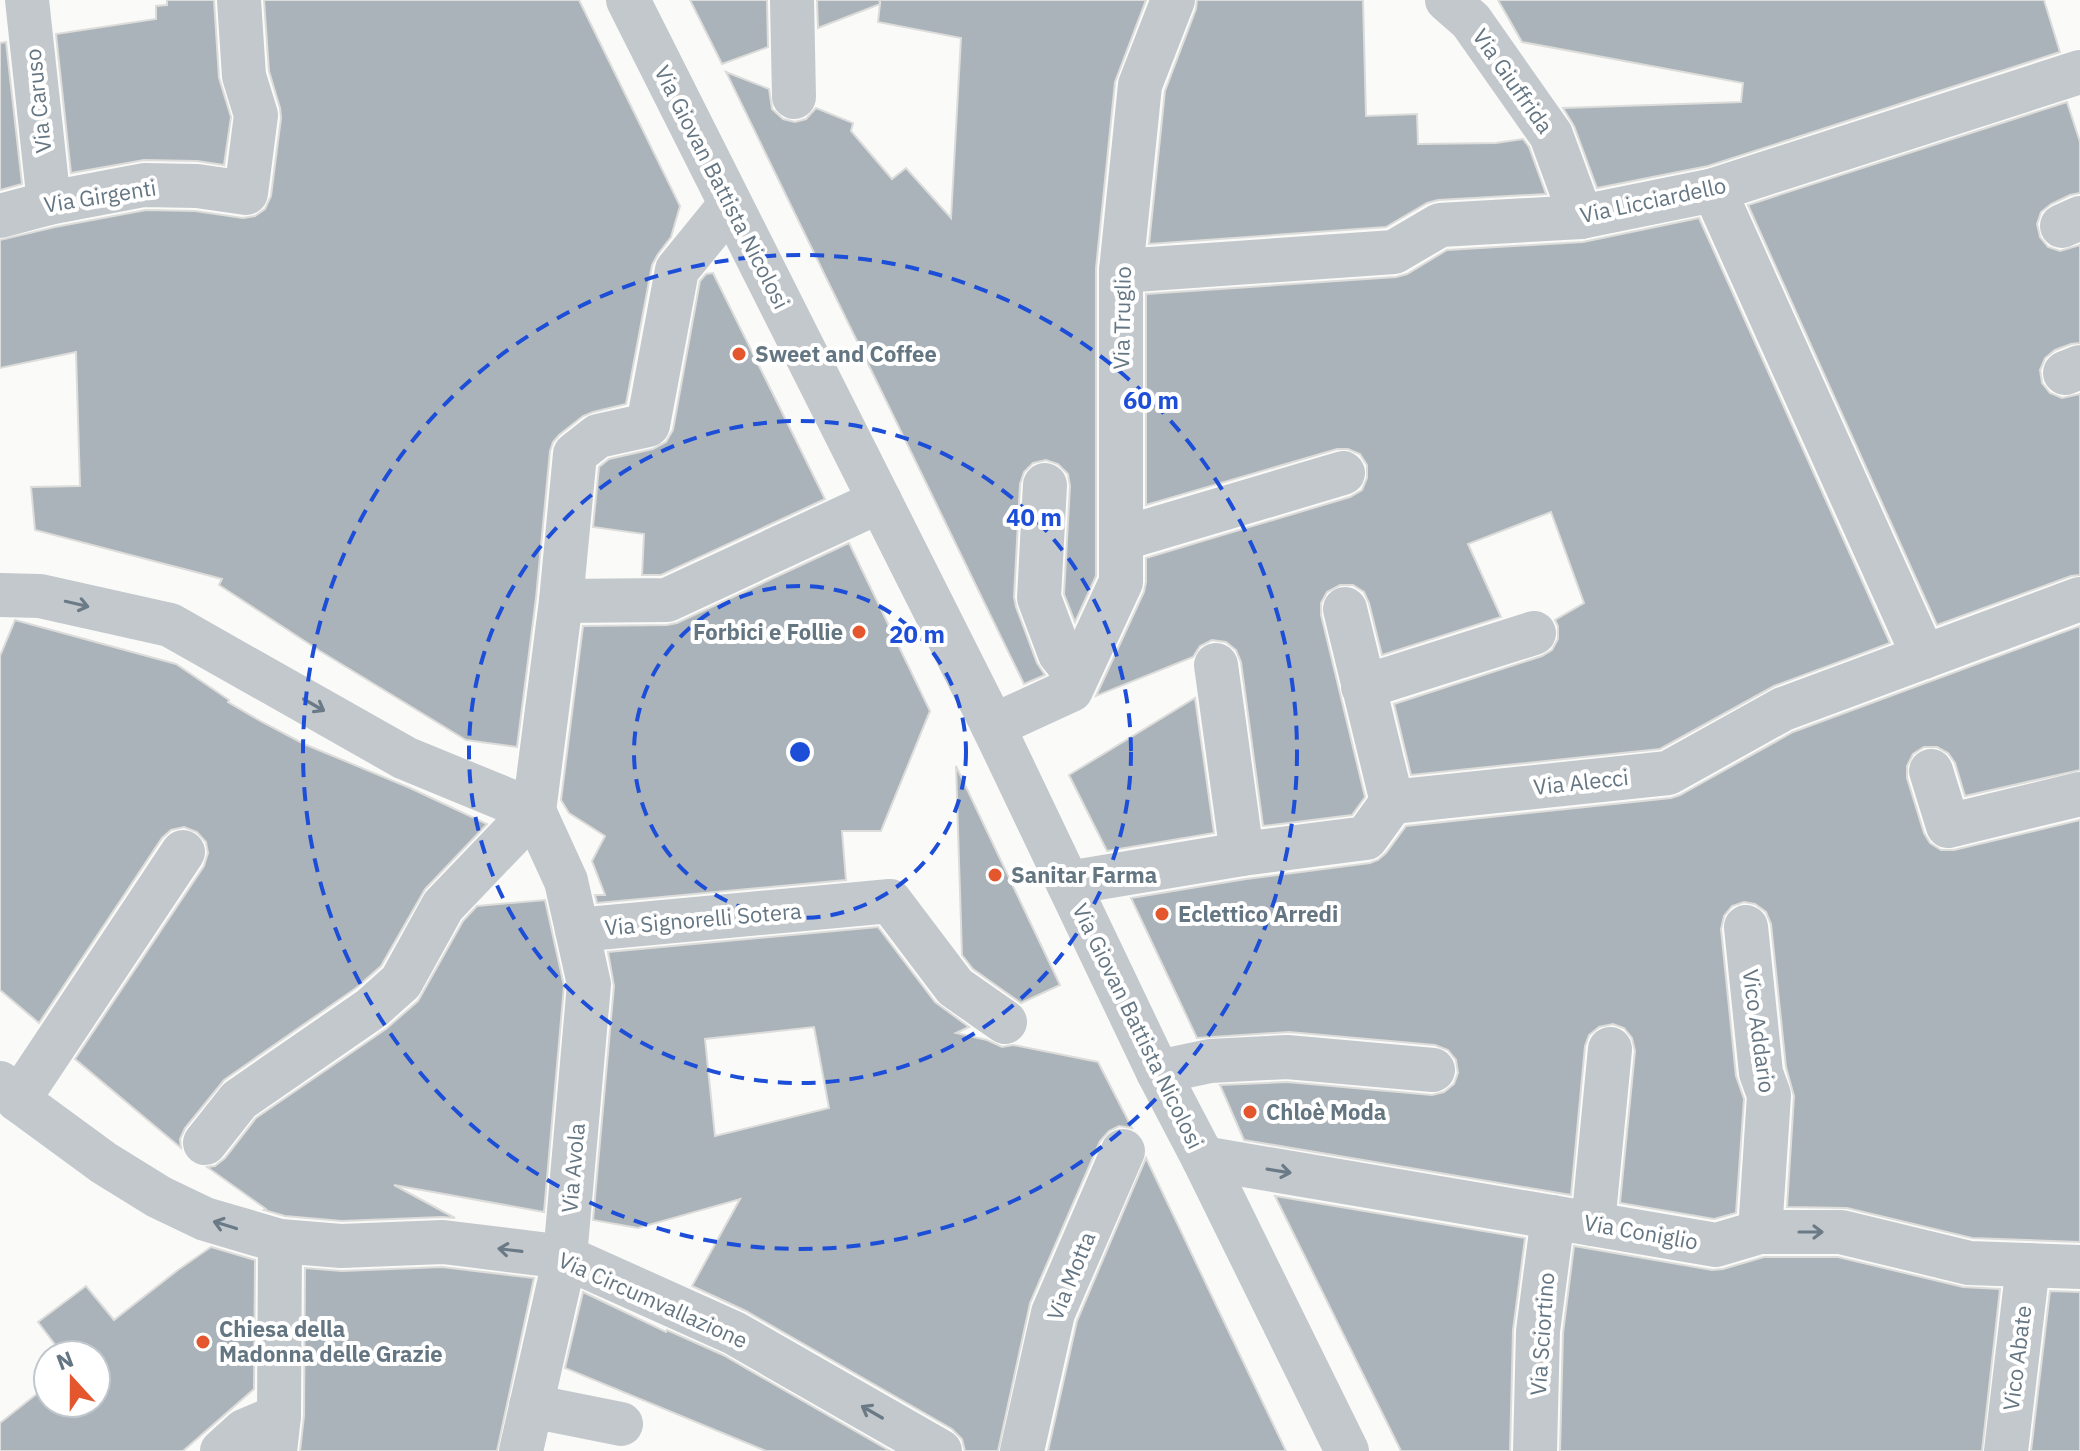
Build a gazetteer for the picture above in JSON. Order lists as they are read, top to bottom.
{
  "streets": {
    "street": [
      "Via Giuffrida",
      "Via Caruso",
      "Via Giovan Battista Nicolosi",
      "Via Girgenti",
      "Via Licciardello",
      "Via Truglio",
      "Via Alecci",
      "Via Signorelli Sotera",
      "Vico Addario",
      "Via Avola",
      "Via Coniglio",
      "Via Motta",
      "Via Circumvallazione",
      "Via Sciortino",
      "Vico Abate"
    ]
  },
  "crossings": [
    ["Via Giuffrida", "Via Licciardello"],
    ["Via Caruso", "Via Girgenti"],
    ["Via Giovan Battista Nicolosi", "Via Truglio"],
    ["Via Giovan Battista Nicolosi", "Via Coniglio"],
    ["Via Licciardello", "Via Truglio"],
    ["Via Signorelli Sotera", "Via Avola"],
    ["Vico Addario", "Via Coniglio"],
    ["Via Avola", "Via Circumvallazione"],
    ["Via Coniglio", "Via Sciortino"],
    ["Via Coniglio", "Vico Abate"]
  ],
  "one_way": ["Via Circumvallazione"],
  "places": [
    "Sweet and Coffee",
    "Forbici e Follie",
    "Sanitar Farma",
    "Eclettico Arredi",
    "Chloè Moda",
    "Chiesa della Madonna delle Grazie"
  ],
  "north": "top",
  "rings": ["60 m", "40 m", "20 m"]
}
